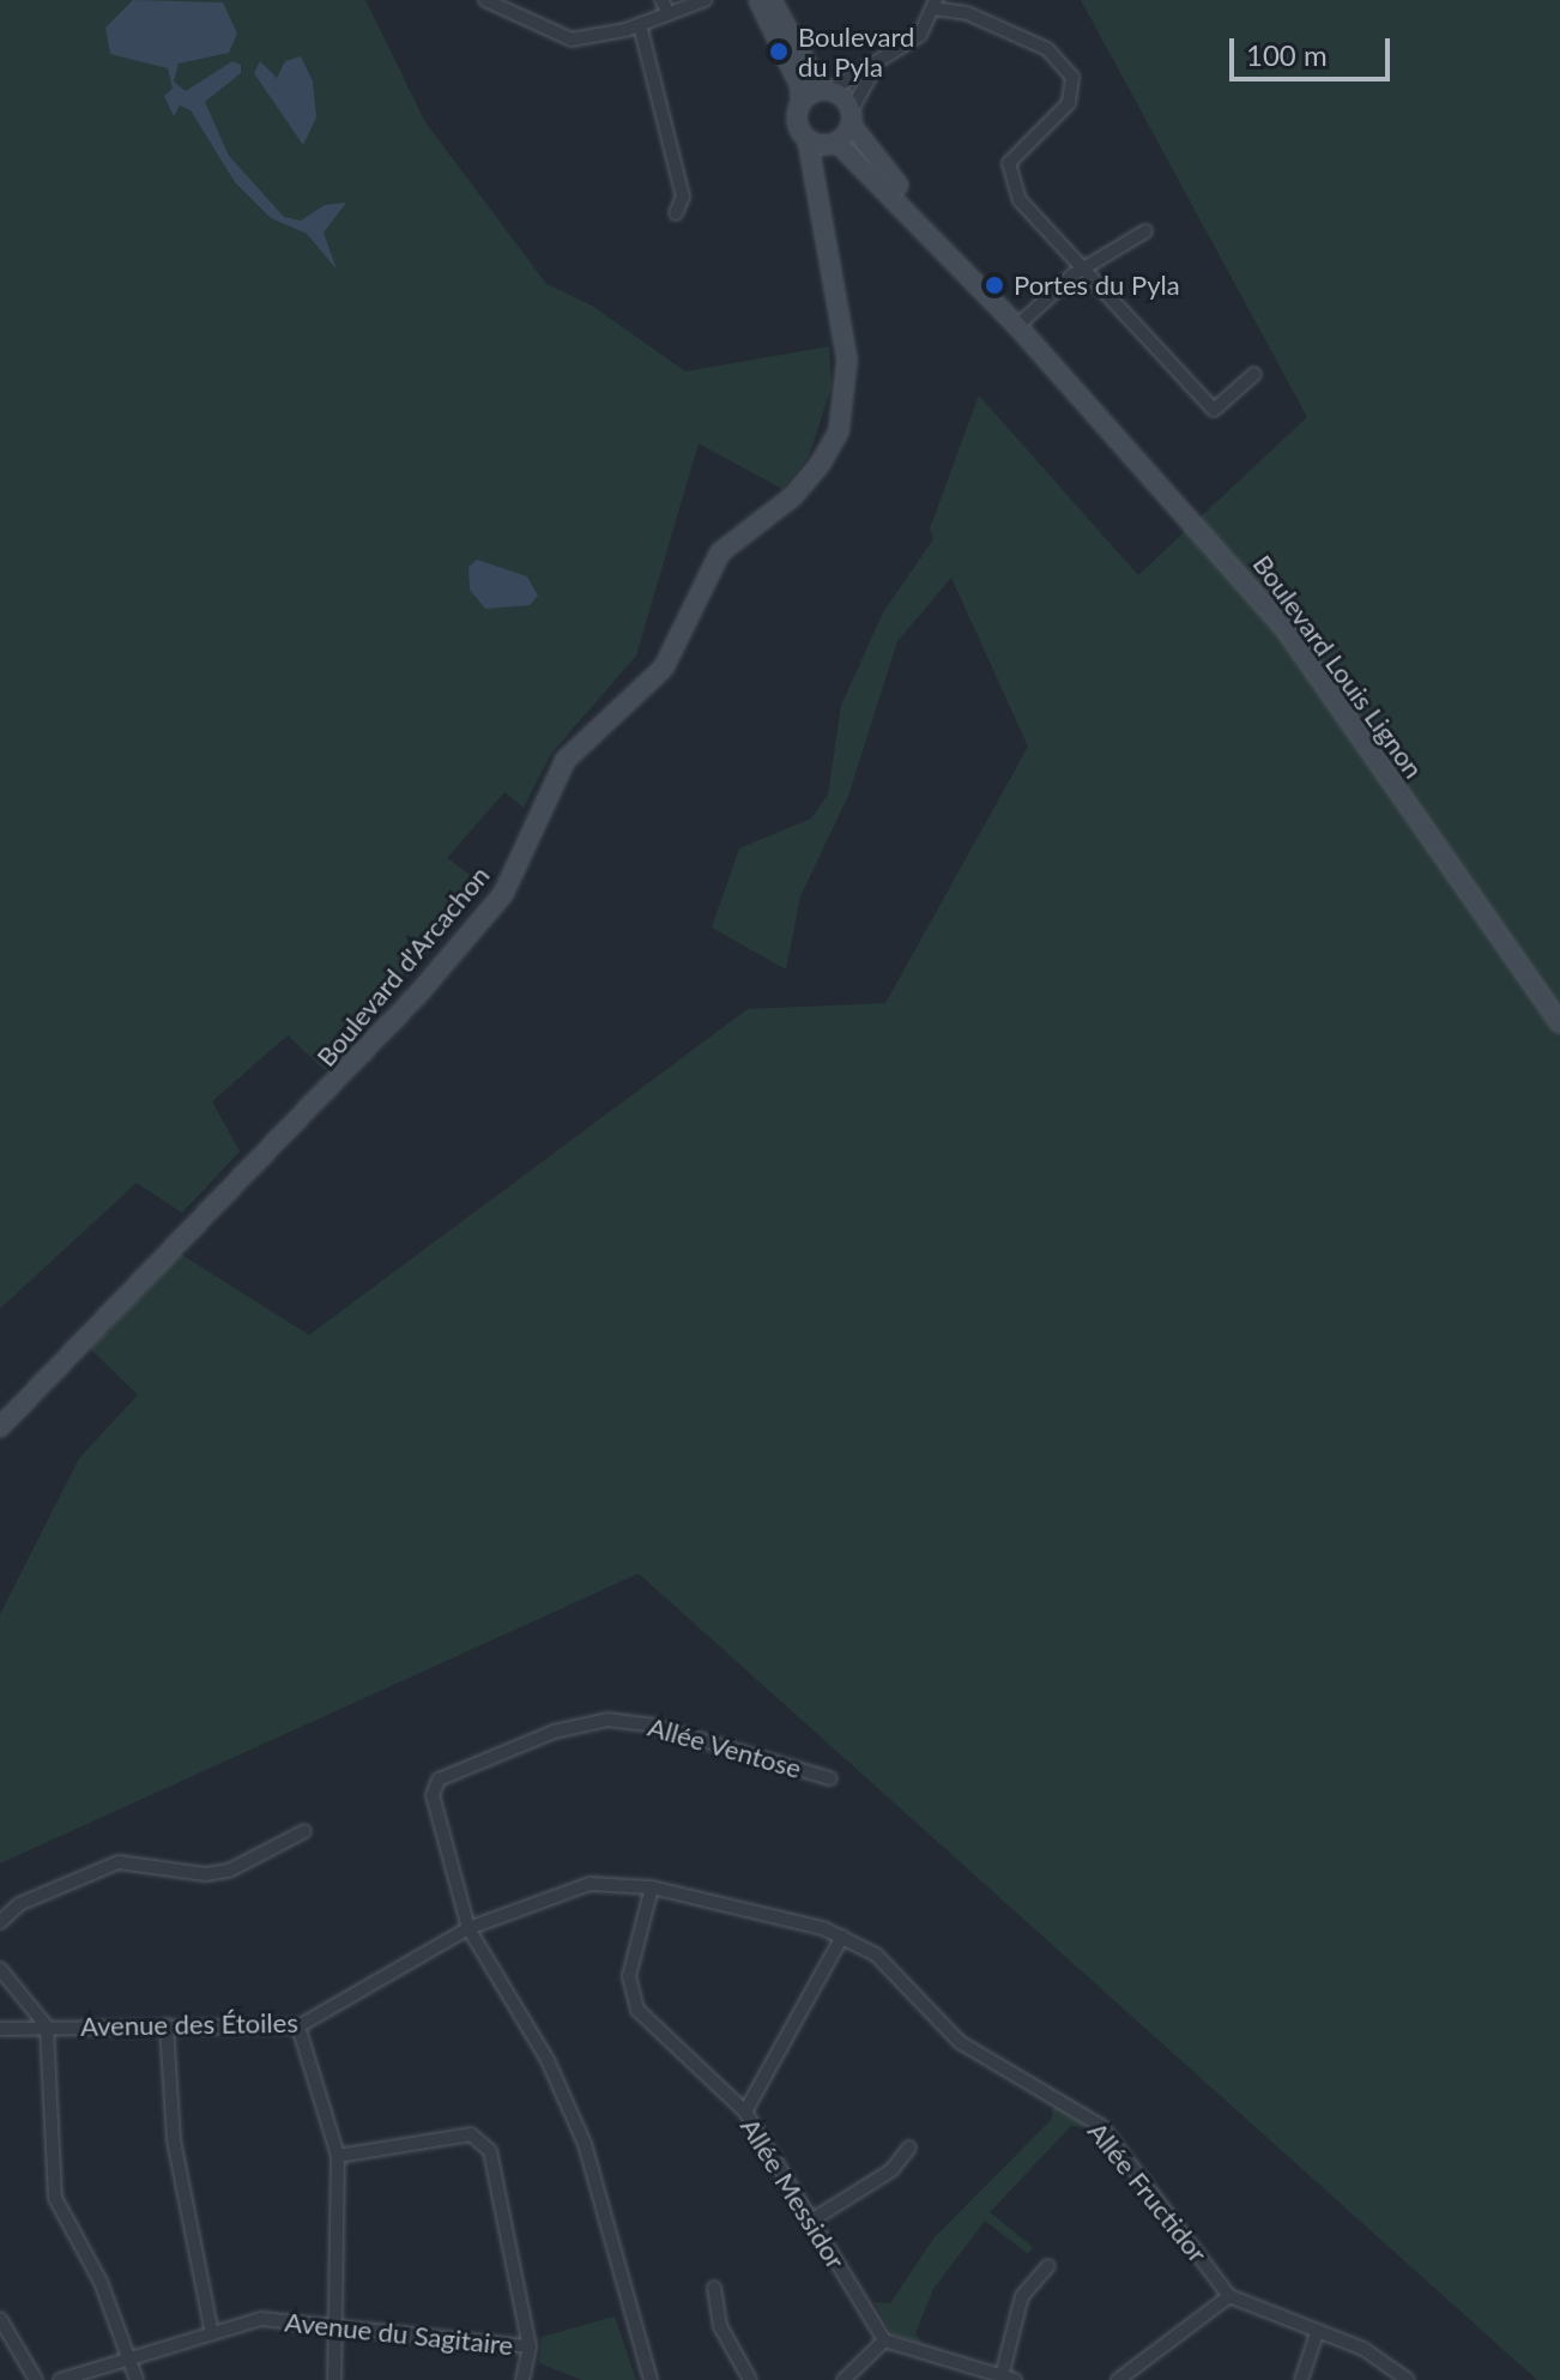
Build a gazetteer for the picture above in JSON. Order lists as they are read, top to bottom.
{
  "streets": {
    "main road": ["Boulevard Louis Lignon", "Boulevard d'Arcachon"],
    "street": [
      "Allée Ventose",
      "Avenue des Étoiles",
      "Allée Fructidor",
      "Allée Messidor",
      "Avenue du Sagitaire"
    ]
  },
  "crossings": [
    ["Allée Ventose", "Avenue des Étoiles"],
    ["Allée Ventose", "Allée Fructidor"],
    ["Avenue des Étoiles", "Allée Fructidor"],
    ["Allée Fructidor", "Allée Messidor"]
  ],
  "places": ["Boulevard du Pyla", "Portes du Pyla"],
  "scale_bar": "100 m"
}
